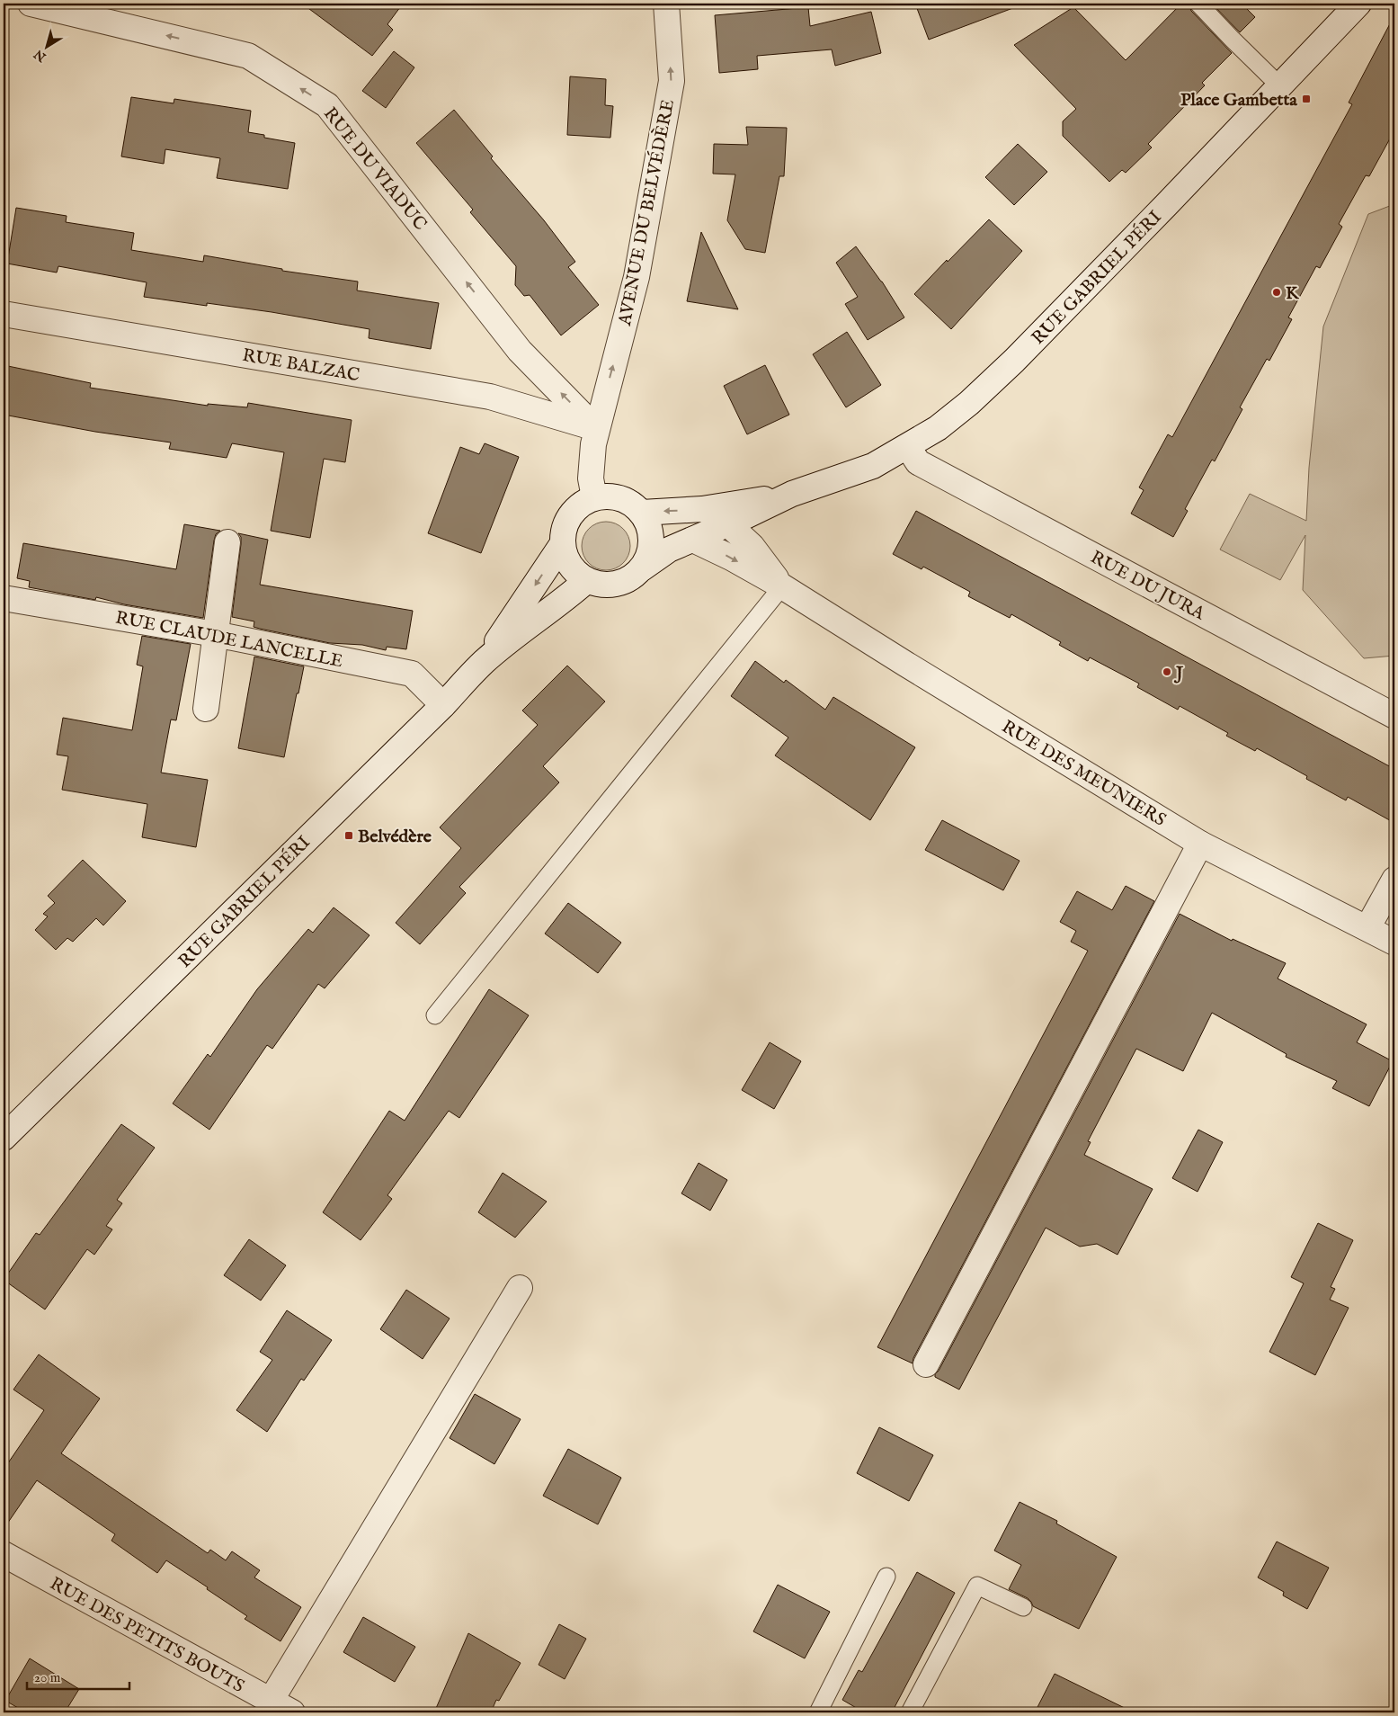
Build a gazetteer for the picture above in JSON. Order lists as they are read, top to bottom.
{
  "streets": {
    "street": [
      "RUE DU VIADUC",
      "AVENUE DU BELVÉDÈRE",
      "RUE GABRIEL PÉRI",
      "RUE BALZAC",
      "RUE DU JURA",
      "RUE CLAUDE LANCELLE",
      "RUE DES MEUNIERS",
      "RUE DES PETITS BOUTS"
    ]
  },
  "crossings": [
    ["RUE DU VIADUC", "AVENUE DU BELVÉDÈRE"],
    ["RUE DU VIADUC", "RUE BALZAC"],
    ["AVENUE DU BELVÉDÈRE", "RUE GABRIEL PÉRI"],
    ["AVENUE DU BELVÉDÈRE", "RUE BALZAC"],
    ["RUE GABRIEL PÉRI", "RUE DU JURA"],
    ["RUE GABRIEL PÉRI", "RUE CLAUDE LANCELLE"],
    ["RUE GABRIEL PÉRI", "RUE DES MEUNIERS"]
  ],
  "one_way": ["RUE DU VIADUC", "AVENUE DU BELVÉDÈRE"],
  "places": {
    "transit": ["Place Gambetta", "Belvédère"],
    "other": ["K", "J"]
  },
  "scale_bar": "20 m",
  "north": "bottom left"
}
